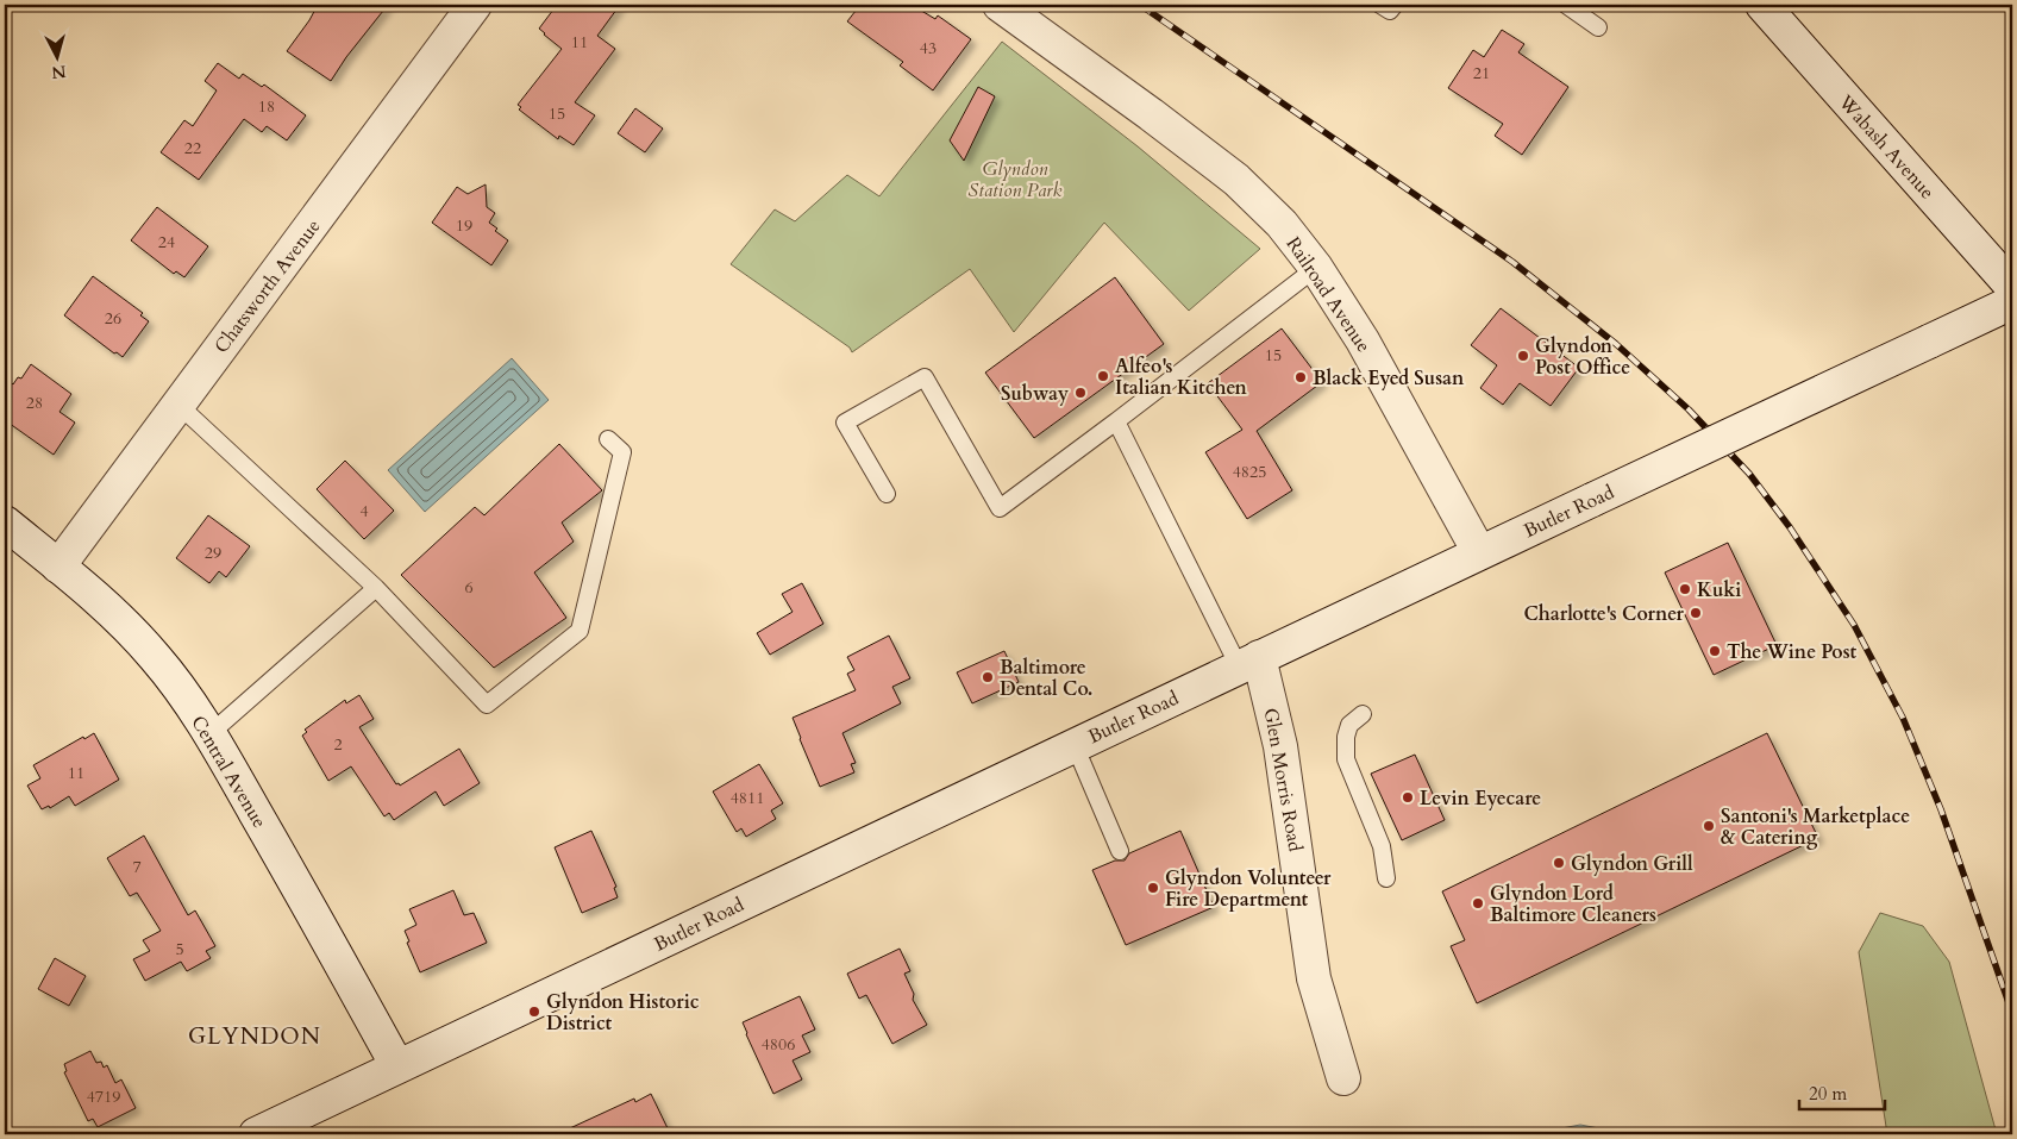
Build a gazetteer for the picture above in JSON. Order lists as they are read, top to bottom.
{
  "streets": {
    "main road": [
      "Wabash Avenue",
      "Chatsworth Avenue",
      "Railroad Avenue",
      "Butler Road",
      "Central Avenue",
      "Glen Morris Road"
    ]
  },
  "crossings": [
    ["Chatsworth Avenue", "Central Avenue"],
    ["Railroad Avenue", "Butler Road"],
    ["Butler Road", "Central Avenue"],
    ["Butler Road", "Glen Morris Road"]
  ],
  "districts": ["GLYNDON"],
  "parks": ["Glyndon Station Park"],
  "places": [
    "Glyndon Post Office",
    "Alfeo's Italian Kitchen",
    "Black Eyed Susan",
    "Subway",
    "Kuki",
    "Charlotte's Corner",
    "The Wine Post",
    "Baltimore Dental Co.",
    "Levin Eyecare",
    "Santoni's Marketplace & Catering",
    "Glyndon Grill",
    "Glyndon Volunteer Fire Department",
    "Glyndon Lord Baltimore Cleaners",
    "Glyndon Historic District"
  ],
  "house_numbers": [
    "11",
    "43",
    "21",
    "18",
    "15",
    "22",
    "19",
    "24",
    "26",
    "15",
    "28",
    "4825",
    "4",
    "29",
    "6",
    "2",
    "11",
    "4811",
    "7",
    "5",
    "4806",
    "4719"
  ],
  "scale_bar": "20 m",
  "north": "bottom"
}
